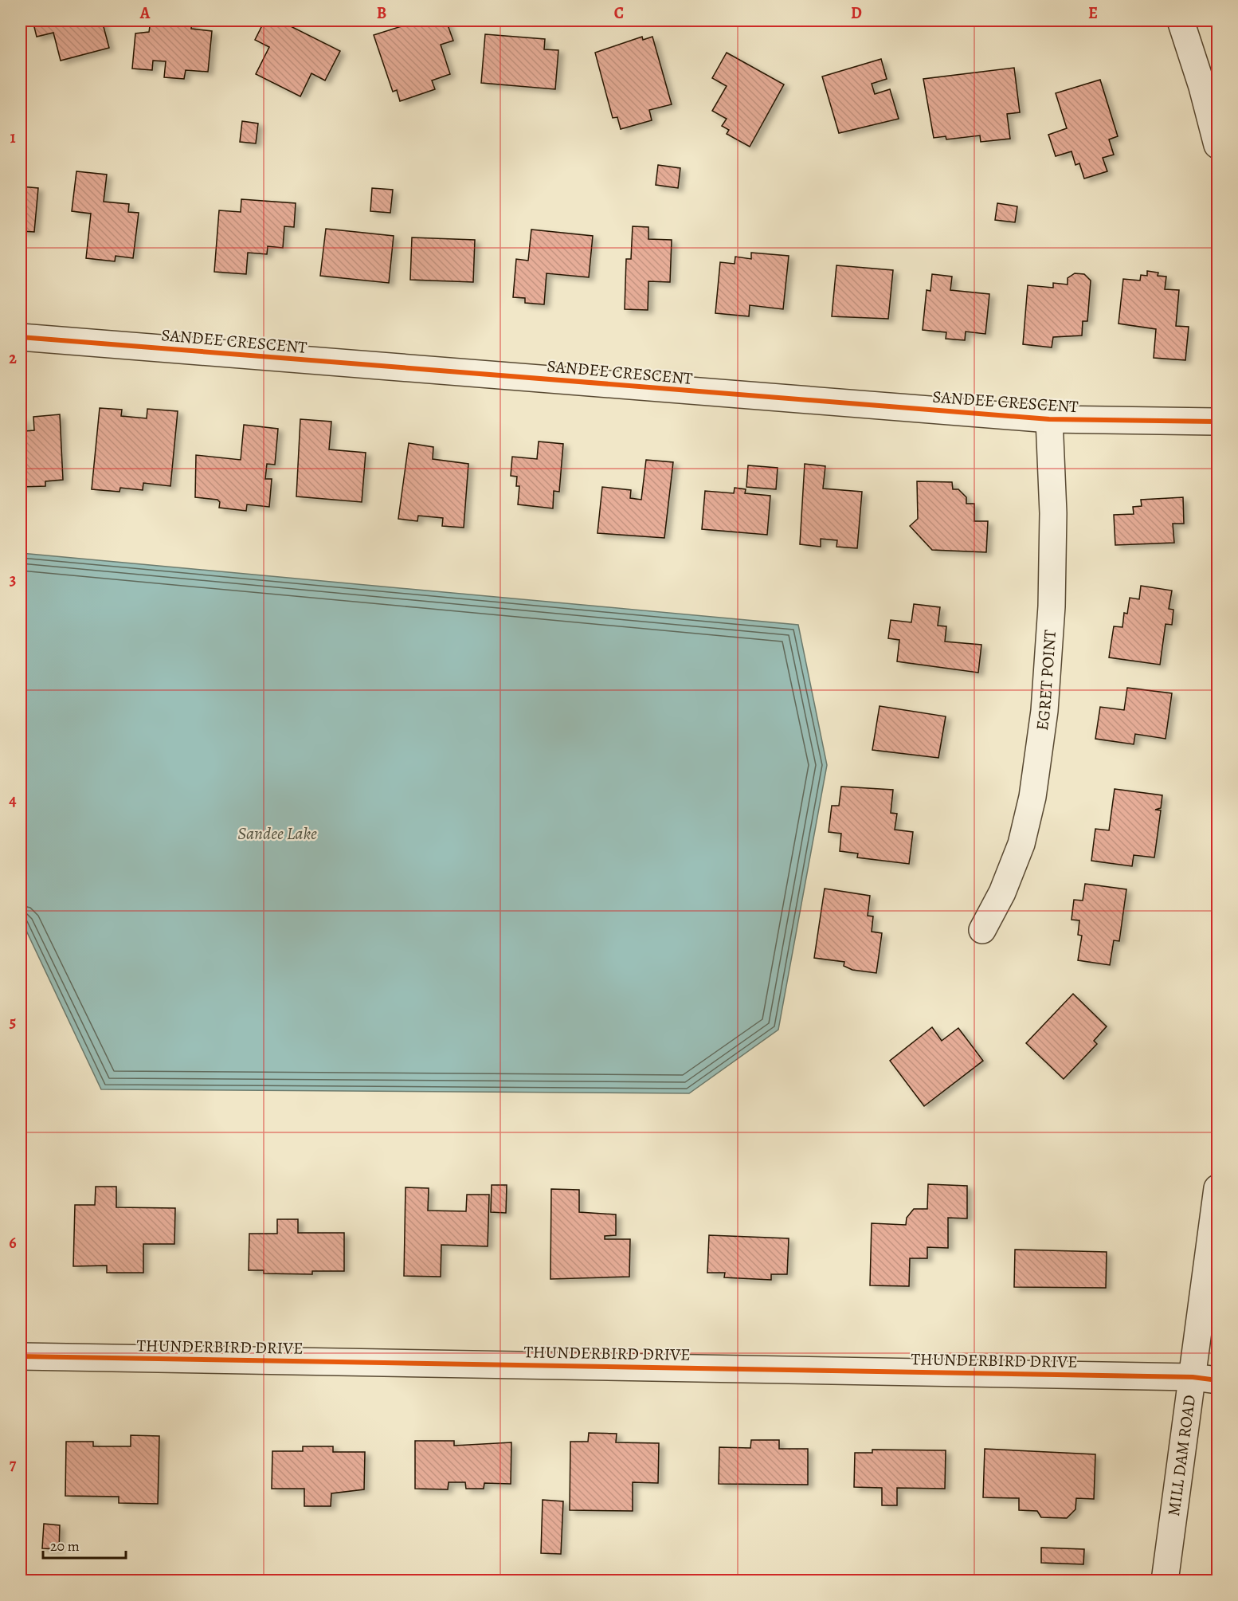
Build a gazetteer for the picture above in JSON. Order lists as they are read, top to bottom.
{
  "streets": {
    "street": [
      "SANDEE CRESCENT",
      "EGRET POINT",
      "THUNDERBIRD DRIVE",
      "MILL DAM ROAD"
    ]
  },
  "crossings": [
    ["SANDEE CRESCENT", "EGRET POINT"],
    ["THUNDERBIRD DRIVE", "MILL DAM ROAD"]
  ],
  "water": ["Sandee Lake"],
  "scale_bar": "20 m",
  "grid": {
    "columns": [
      "A",
      "B",
      "C",
      "D",
      "E"
    ],
    "rows": [
      "1",
      "2",
      "3",
      "4",
      "5",
      "6",
      "7"
    ]
  }
}
